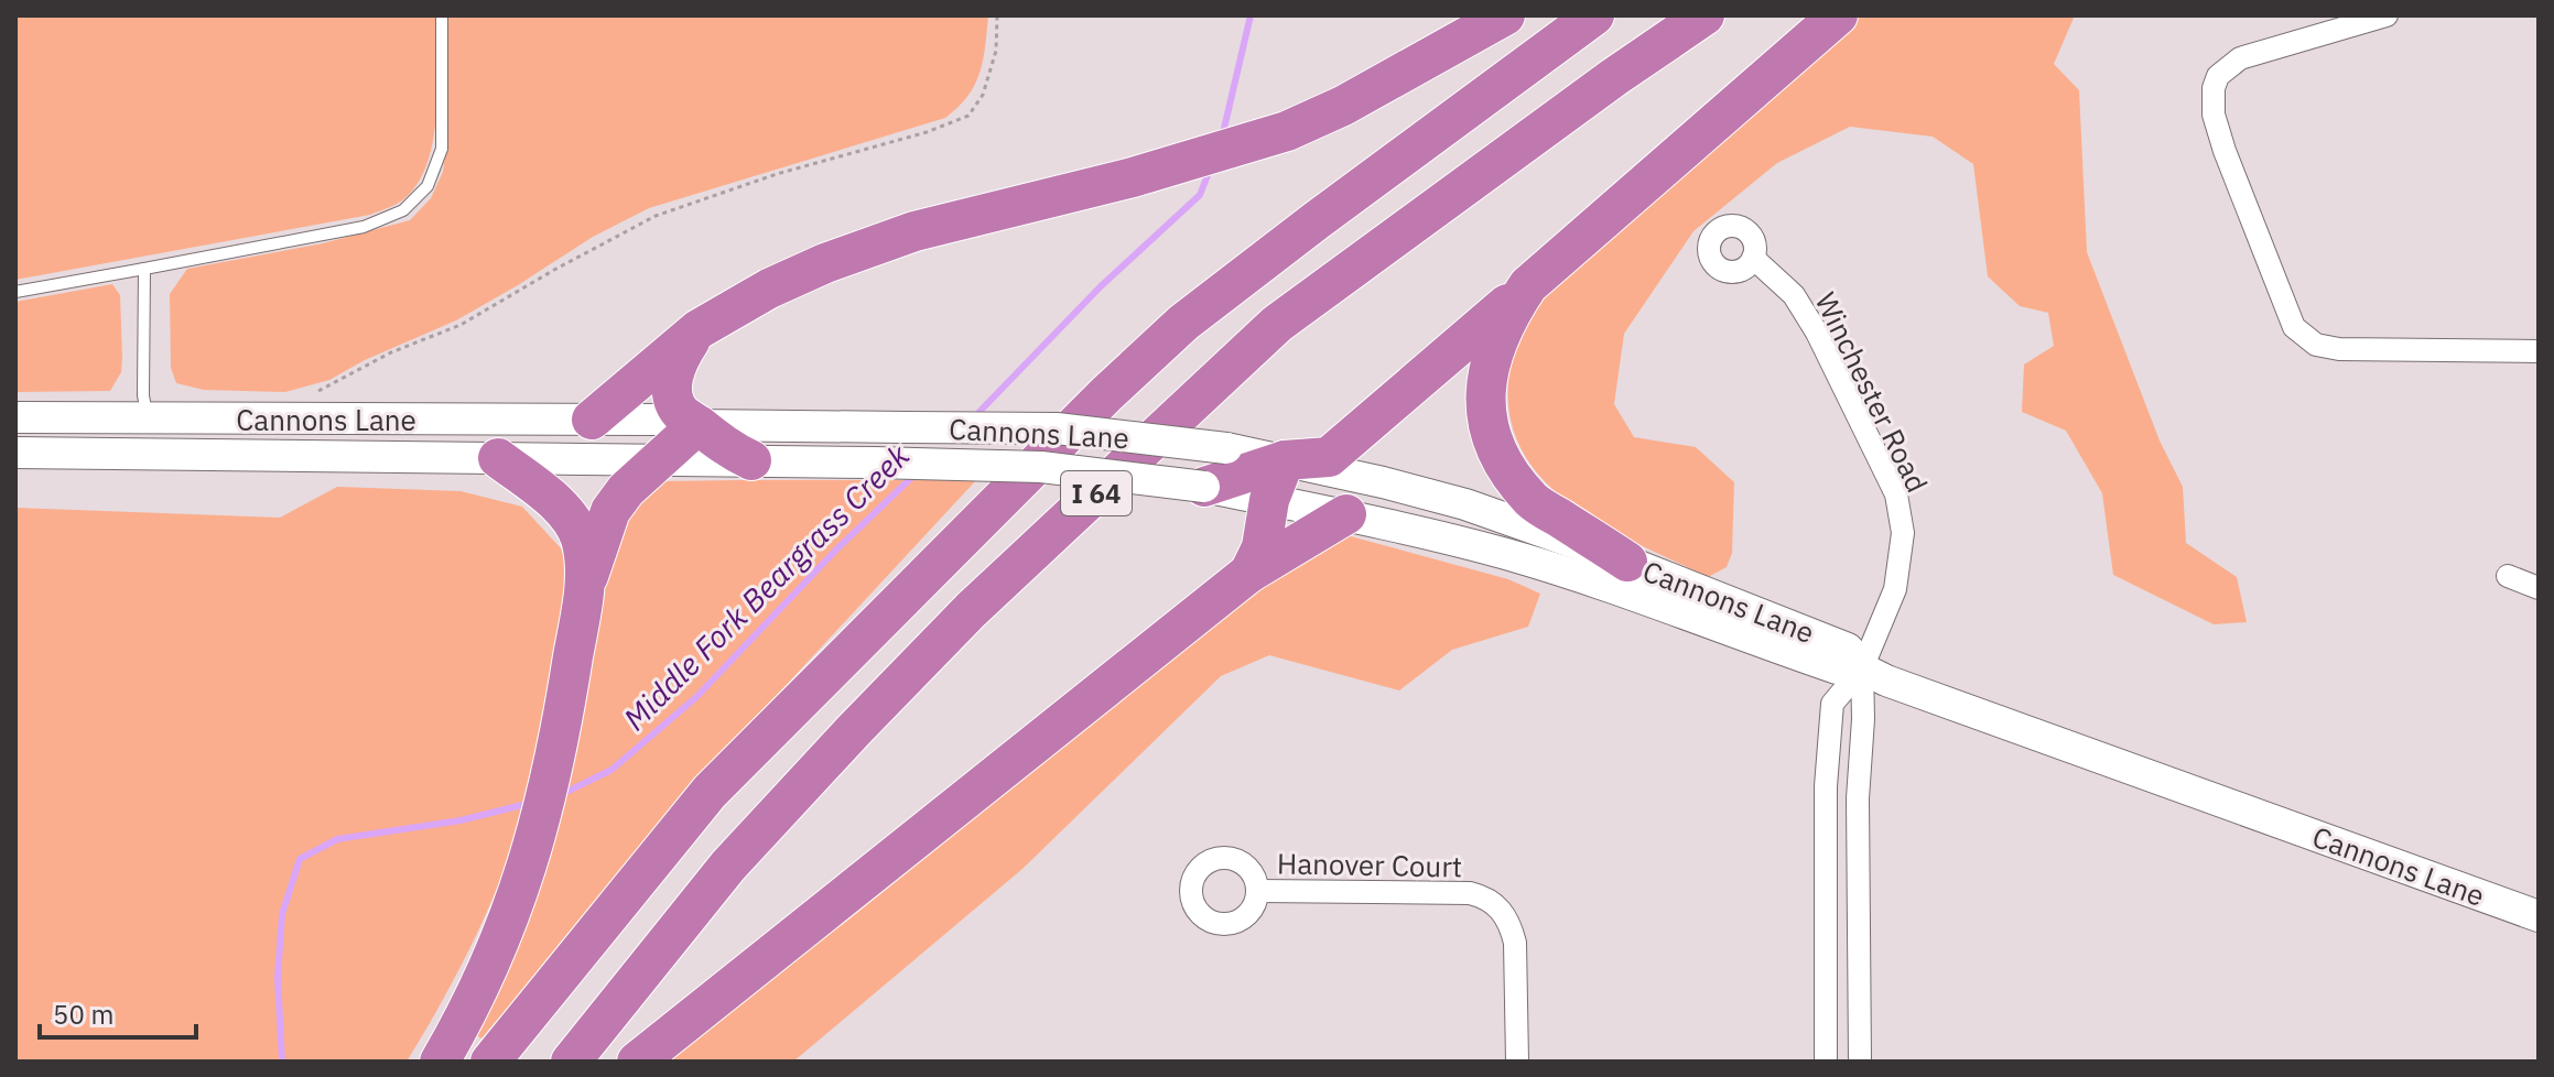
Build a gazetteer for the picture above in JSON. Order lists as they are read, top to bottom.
{
  "streets": {
    "highway": ["I 64"],
    "main road": ["Cannons Lane"],
    "street": ["Winchester Road", "Hanover Court"]
  },
  "crossings": [
    ["Winchester Road", "Cannons Lane"]
  ],
  "water": ["Middle Fork Beargrass Creek"],
  "scale_bar": "50 m"
}
